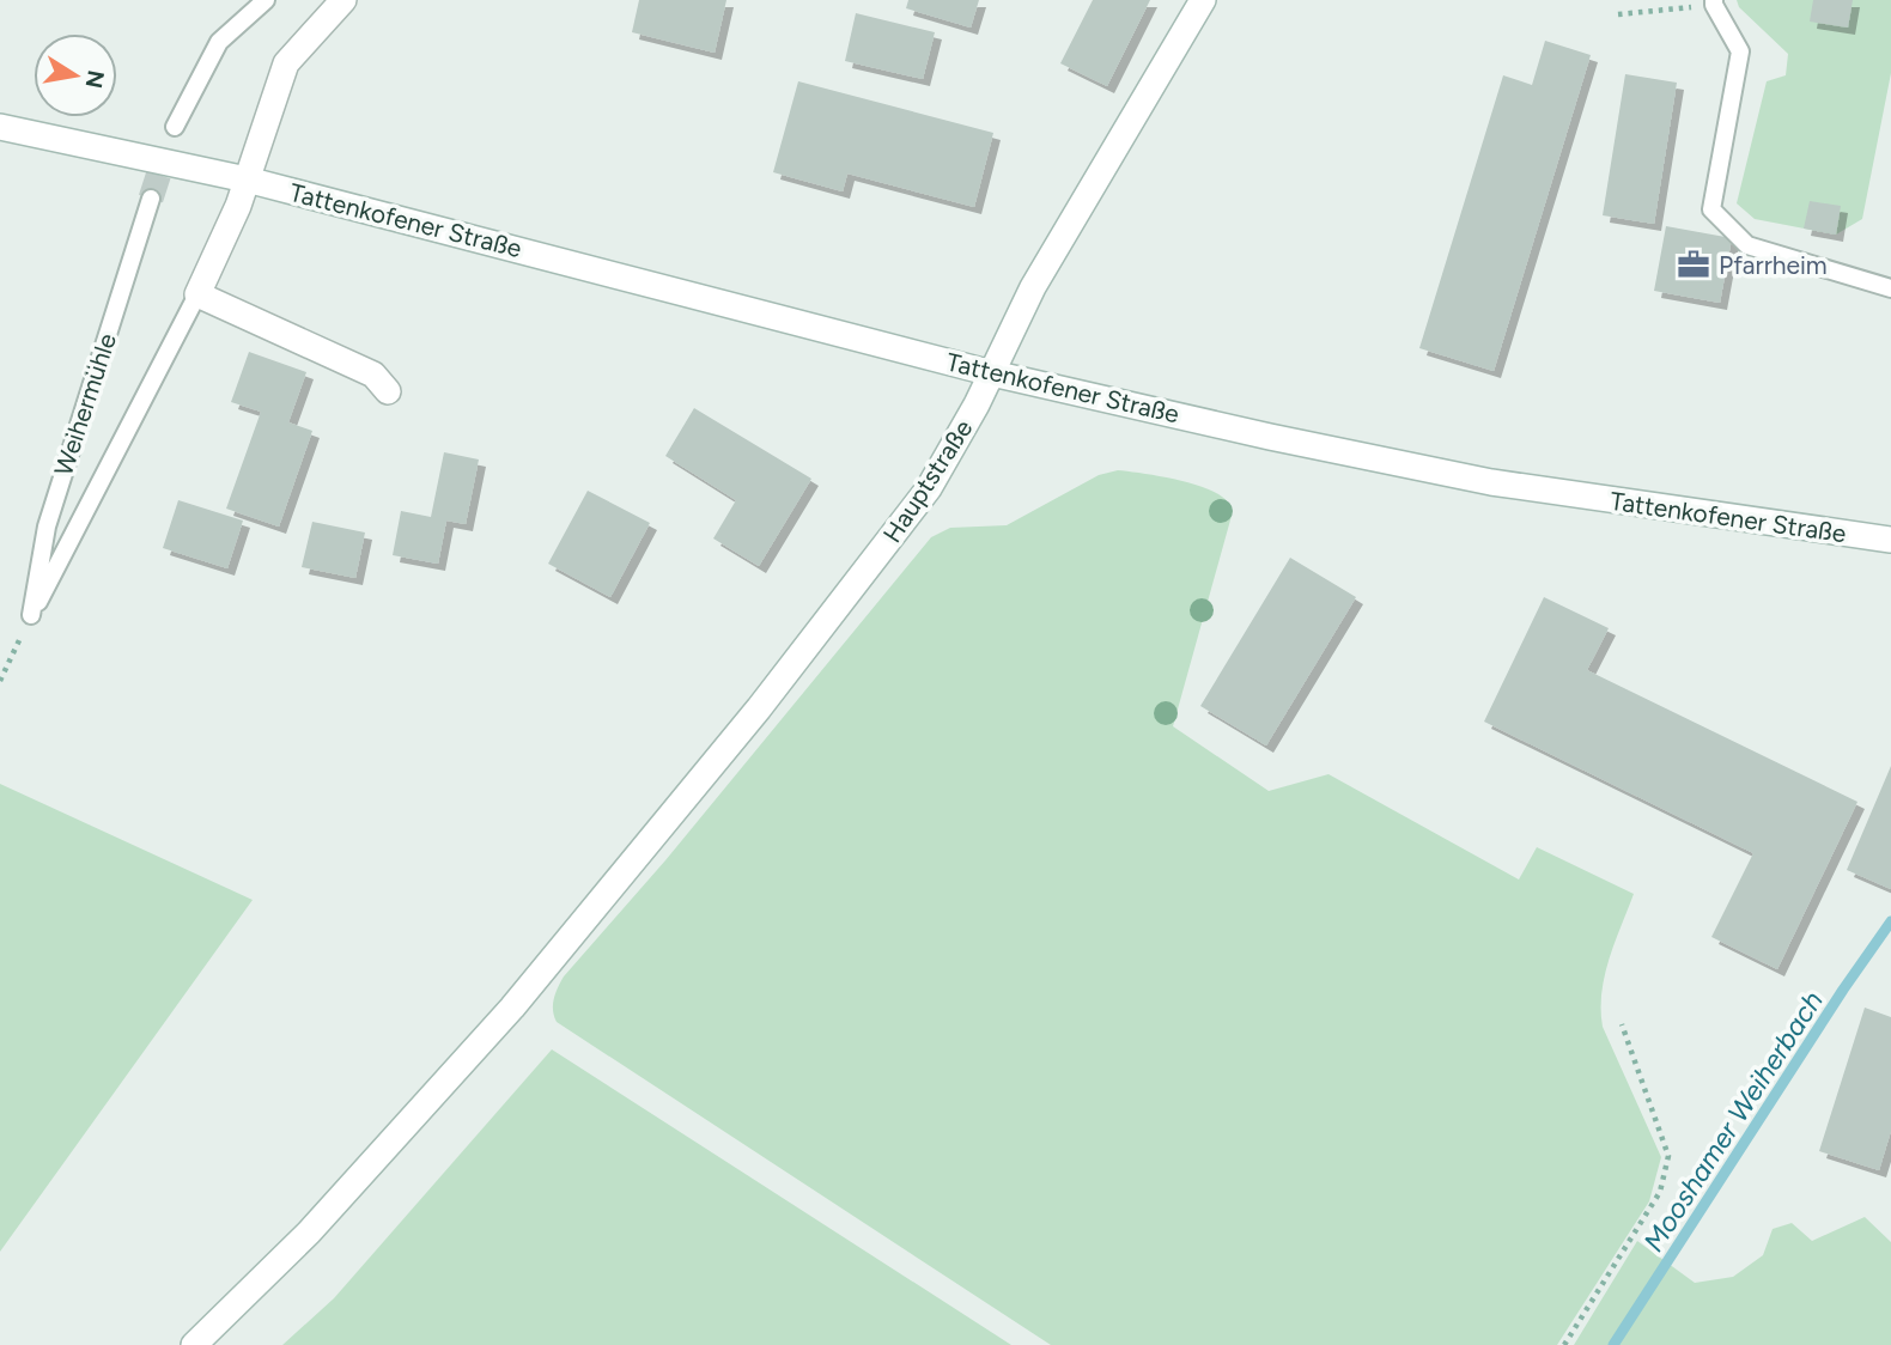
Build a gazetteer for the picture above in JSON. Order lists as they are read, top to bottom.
{
  "streets": {
    "main road": ["Tattenkofener Straße", "Hauptstraße"],
    "lane": ["Weihermühle"]
  },
  "crossings": [
    ["Tattenkofener Straße", "Hauptstraße"]
  ],
  "water": ["Mooshamer Weiherbach"],
  "places": {
    "office": ["Pfarrheim"]
  },
  "north": "right"
}
